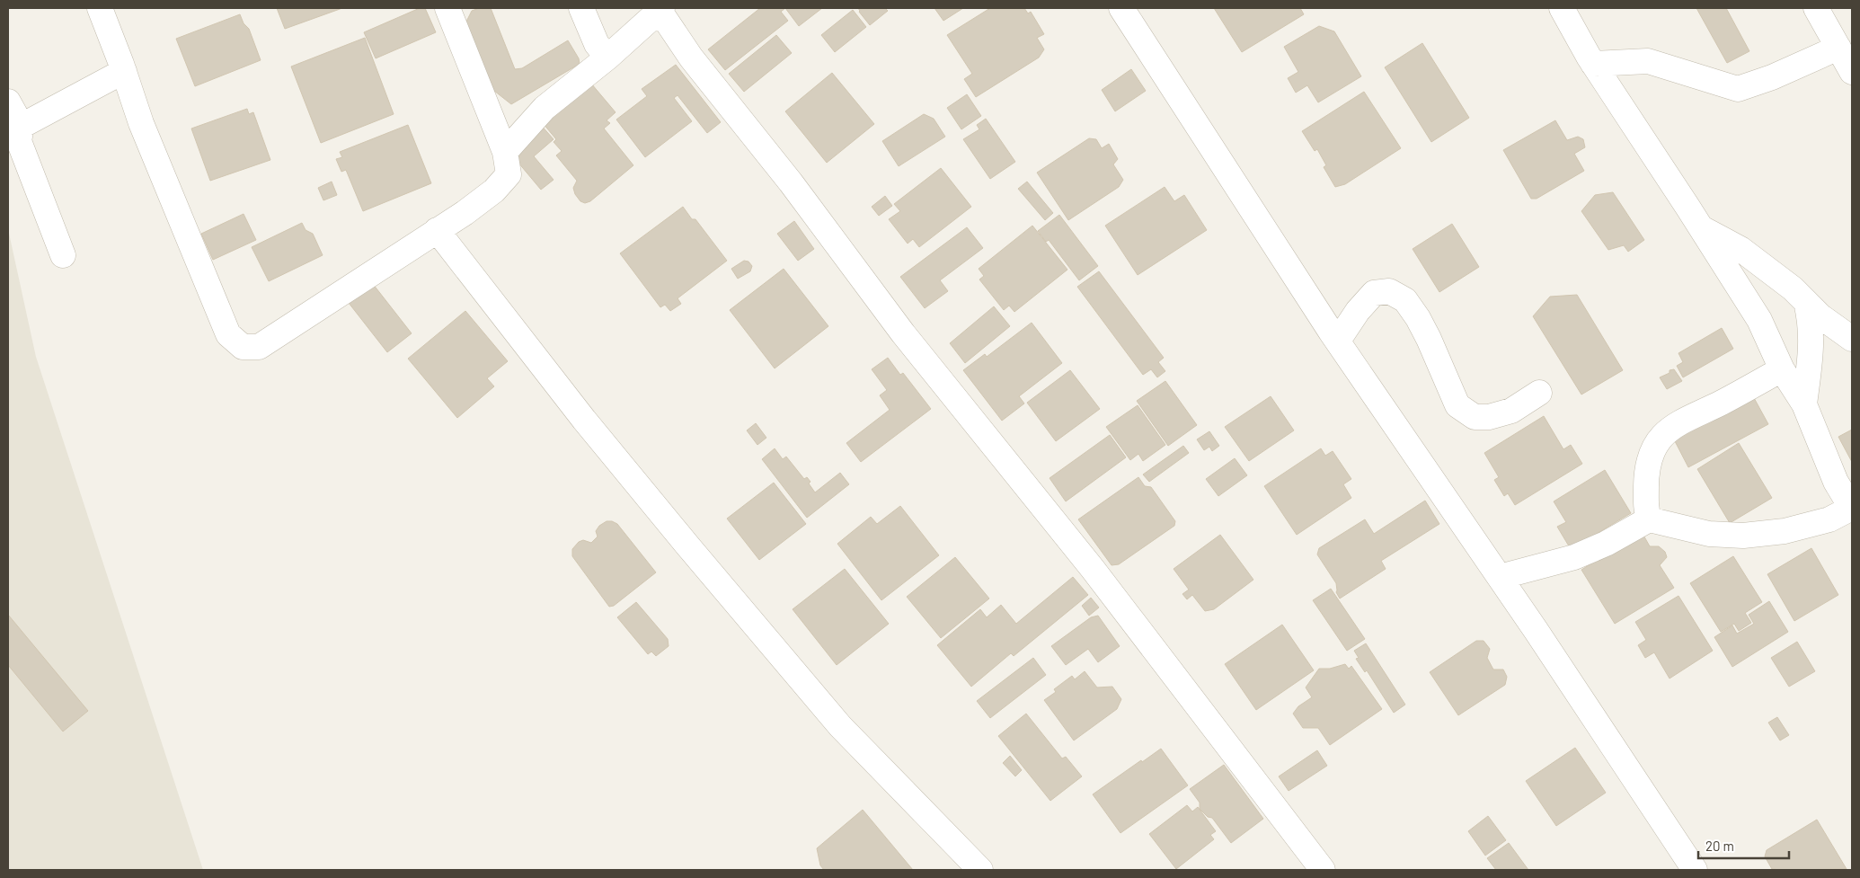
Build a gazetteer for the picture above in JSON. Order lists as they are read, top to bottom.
{
  "scale_bar": "20 m"
}
